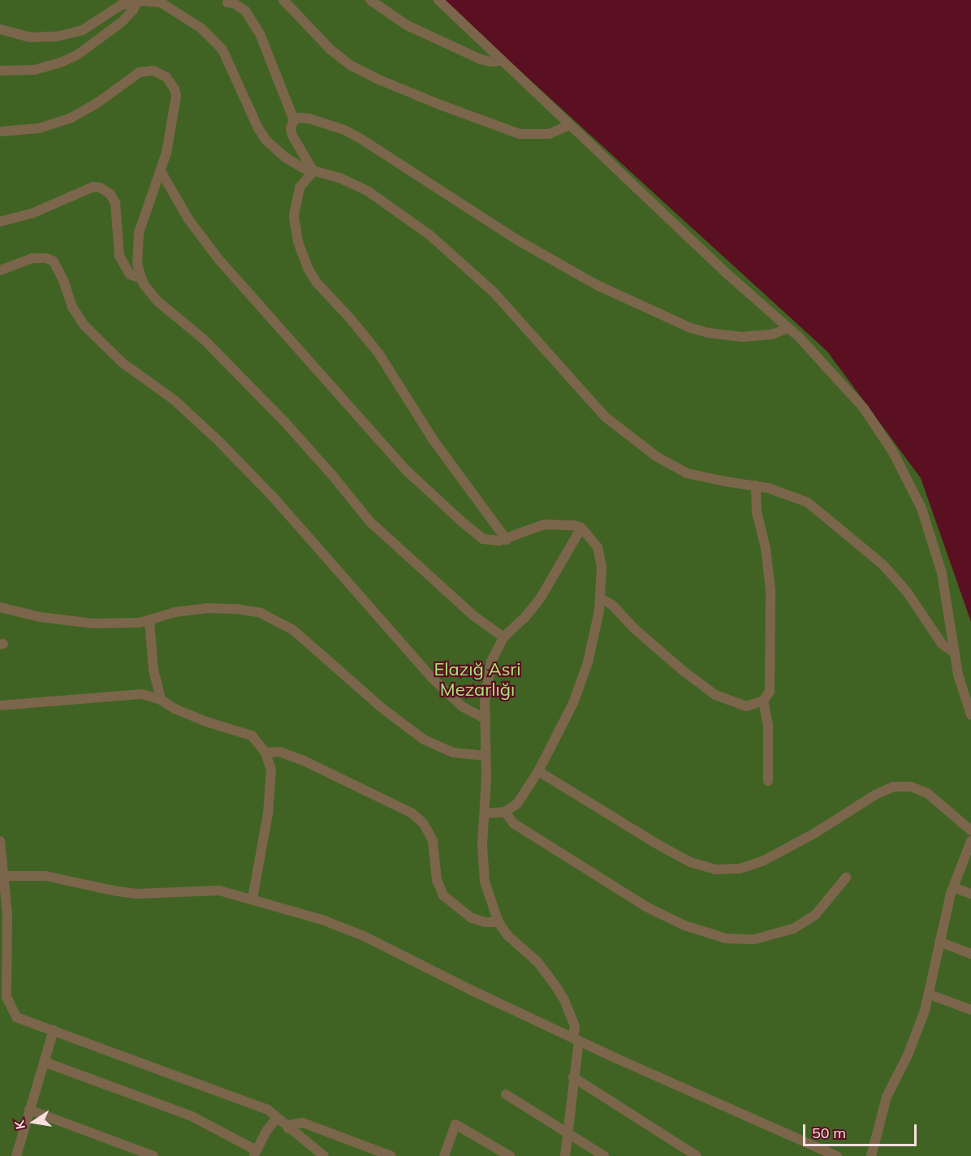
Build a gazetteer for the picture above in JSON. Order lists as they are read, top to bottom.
{
  "parks": ["Elazığ Asri Mezarlığı"],
  "scale_bar": "50 m",
  "north": "left"
}
